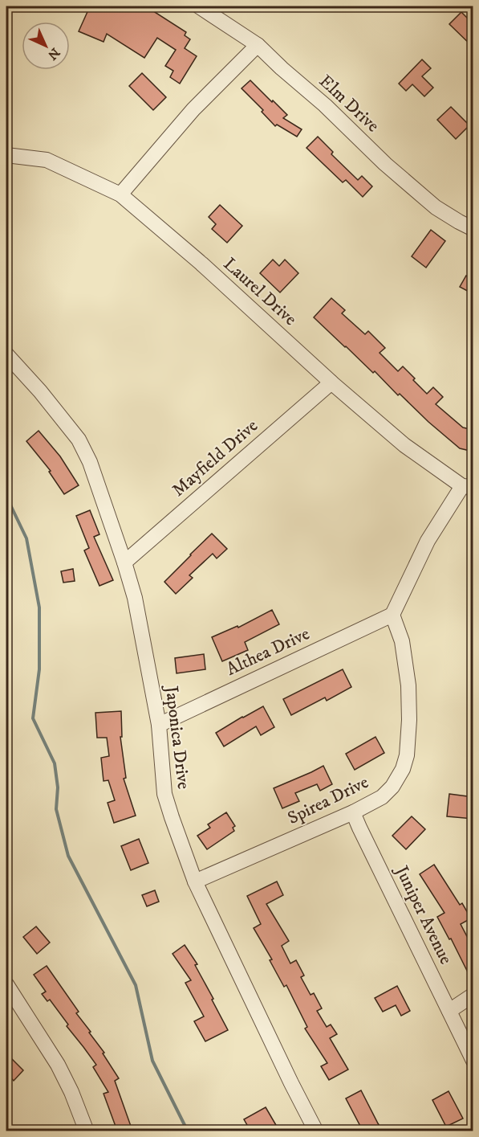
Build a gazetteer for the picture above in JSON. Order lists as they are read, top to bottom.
{
  "streets": {
    "street": [
      "Elm Drive",
      "Laurel Drive",
      "Mayfield Drive",
      "Althea Drive",
      "Japonica Drive",
      "Spirea Drive",
      "Juniper Avenue"
    ]
  },
  "crossings": [
    ["Laurel Drive", "Mayfield Drive"],
    ["Mayfield Drive", "Japonica Drive"],
    ["Althea Drive", "Japonica Drive"],
    ["Althea Drive", "Spirea Drive"],
    ["Japonica Drive", "Spirea Drive"],
    ["Spirea Drive", "Juniper Avenue"]
  ],
  "north": "bottom right"
}
